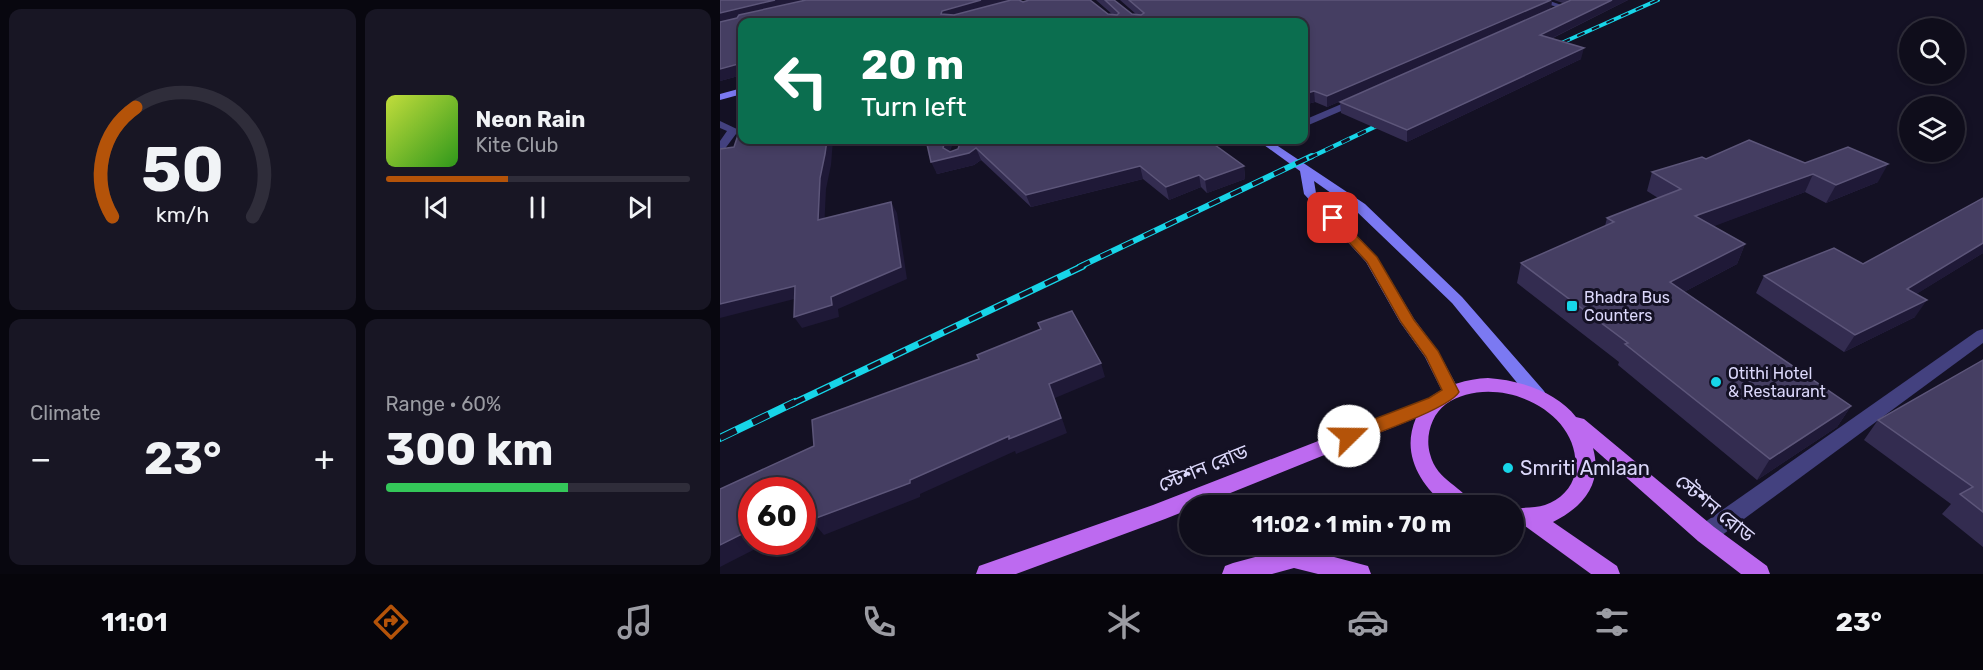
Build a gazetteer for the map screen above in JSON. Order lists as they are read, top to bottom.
{
  "streets": {
    "main road": ["স্টেশন রোড"]
  },
  "places": {
    "transit": ["Bhadra Bus Counters"],
    "other": ["Otithi Hotel & Restaurant", "Smriti Amlaan"]
  },
  "page": {
    "turn": ["20 m", "Turn left"],
    "song": ["Neon Rain", "Kite Club"],
    "tile": [
      "Climate",
      ["Range · 60%", "300 km"]
    ],
    "heat": ["−", "23°", "+"],
    "limit": "60",
    "trip": "11:02 · 1 min · 70 m",
    "tabs": ["11:01", "23°"],
    "gauge": ["50", "km/h"]
  }
}
